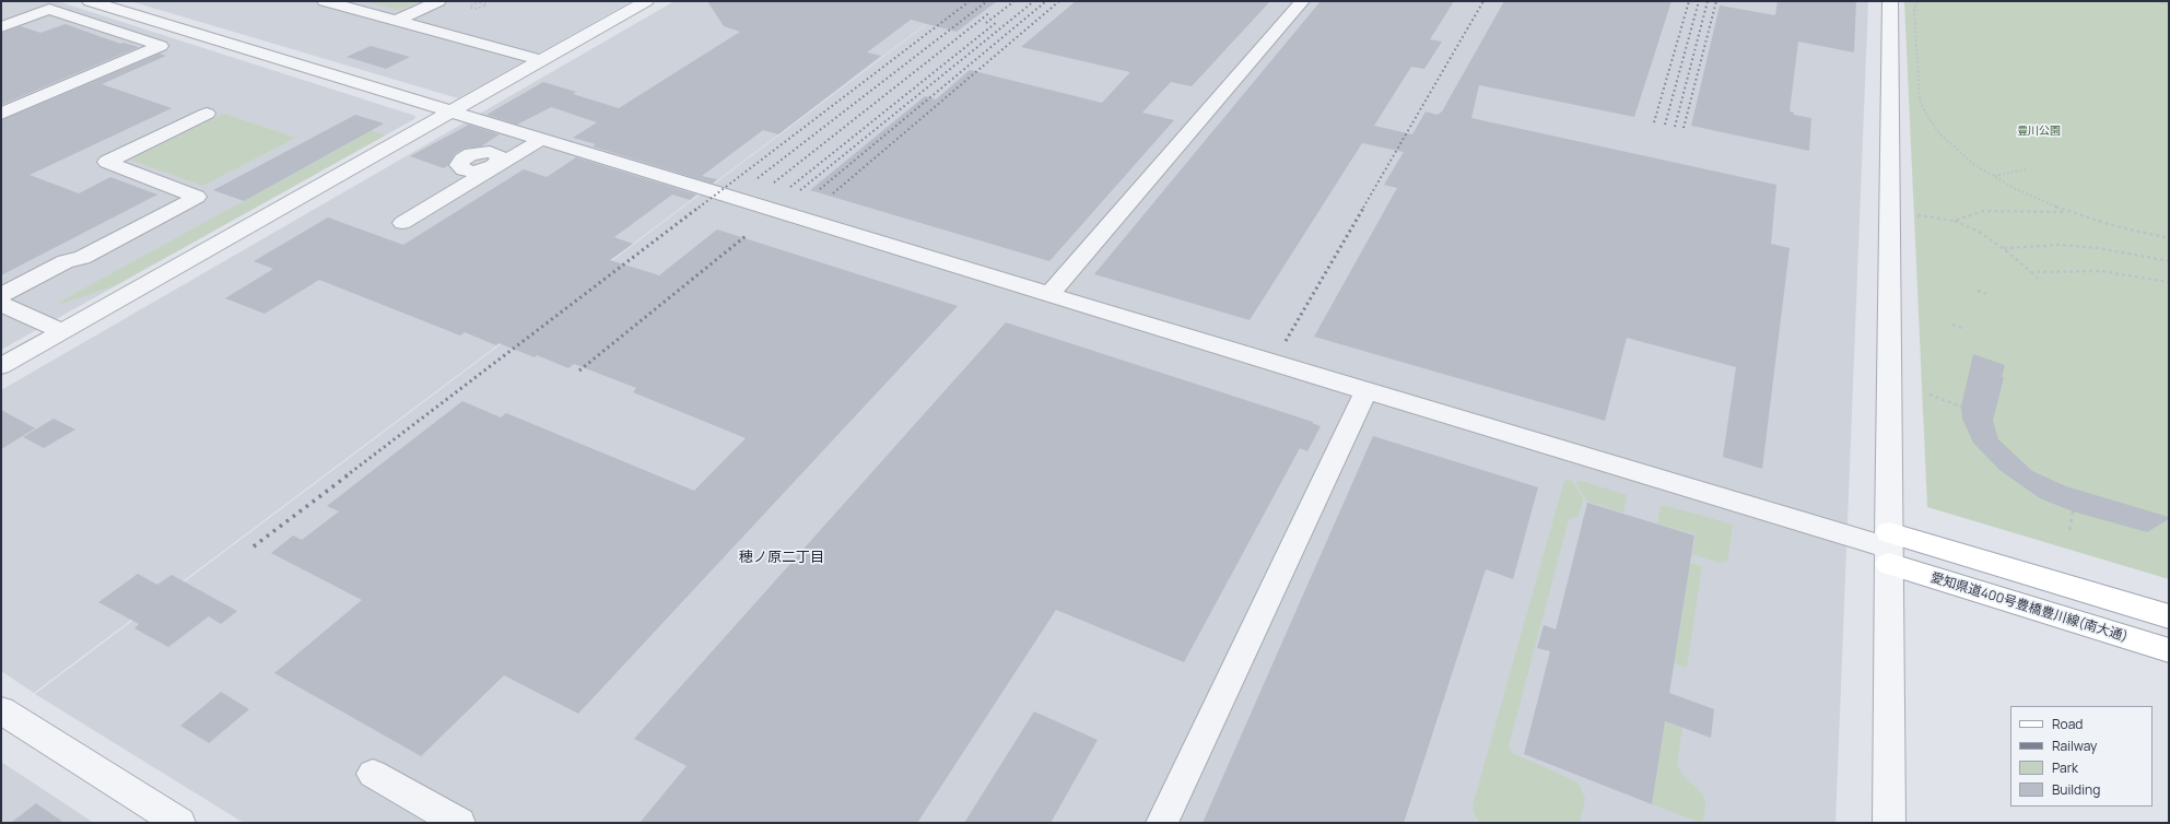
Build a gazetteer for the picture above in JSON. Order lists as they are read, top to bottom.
{
  "streets": {
    "main road": ["愛知県道400号豊橋豊川線(南大通)"]
  },
  "districts": ["穂ノ原二丁目"],
  "parks": ["豊川公園"],
  "legend": [
    "Road",
    "Railway",
    "Park",
    "Building"
  ]
}
